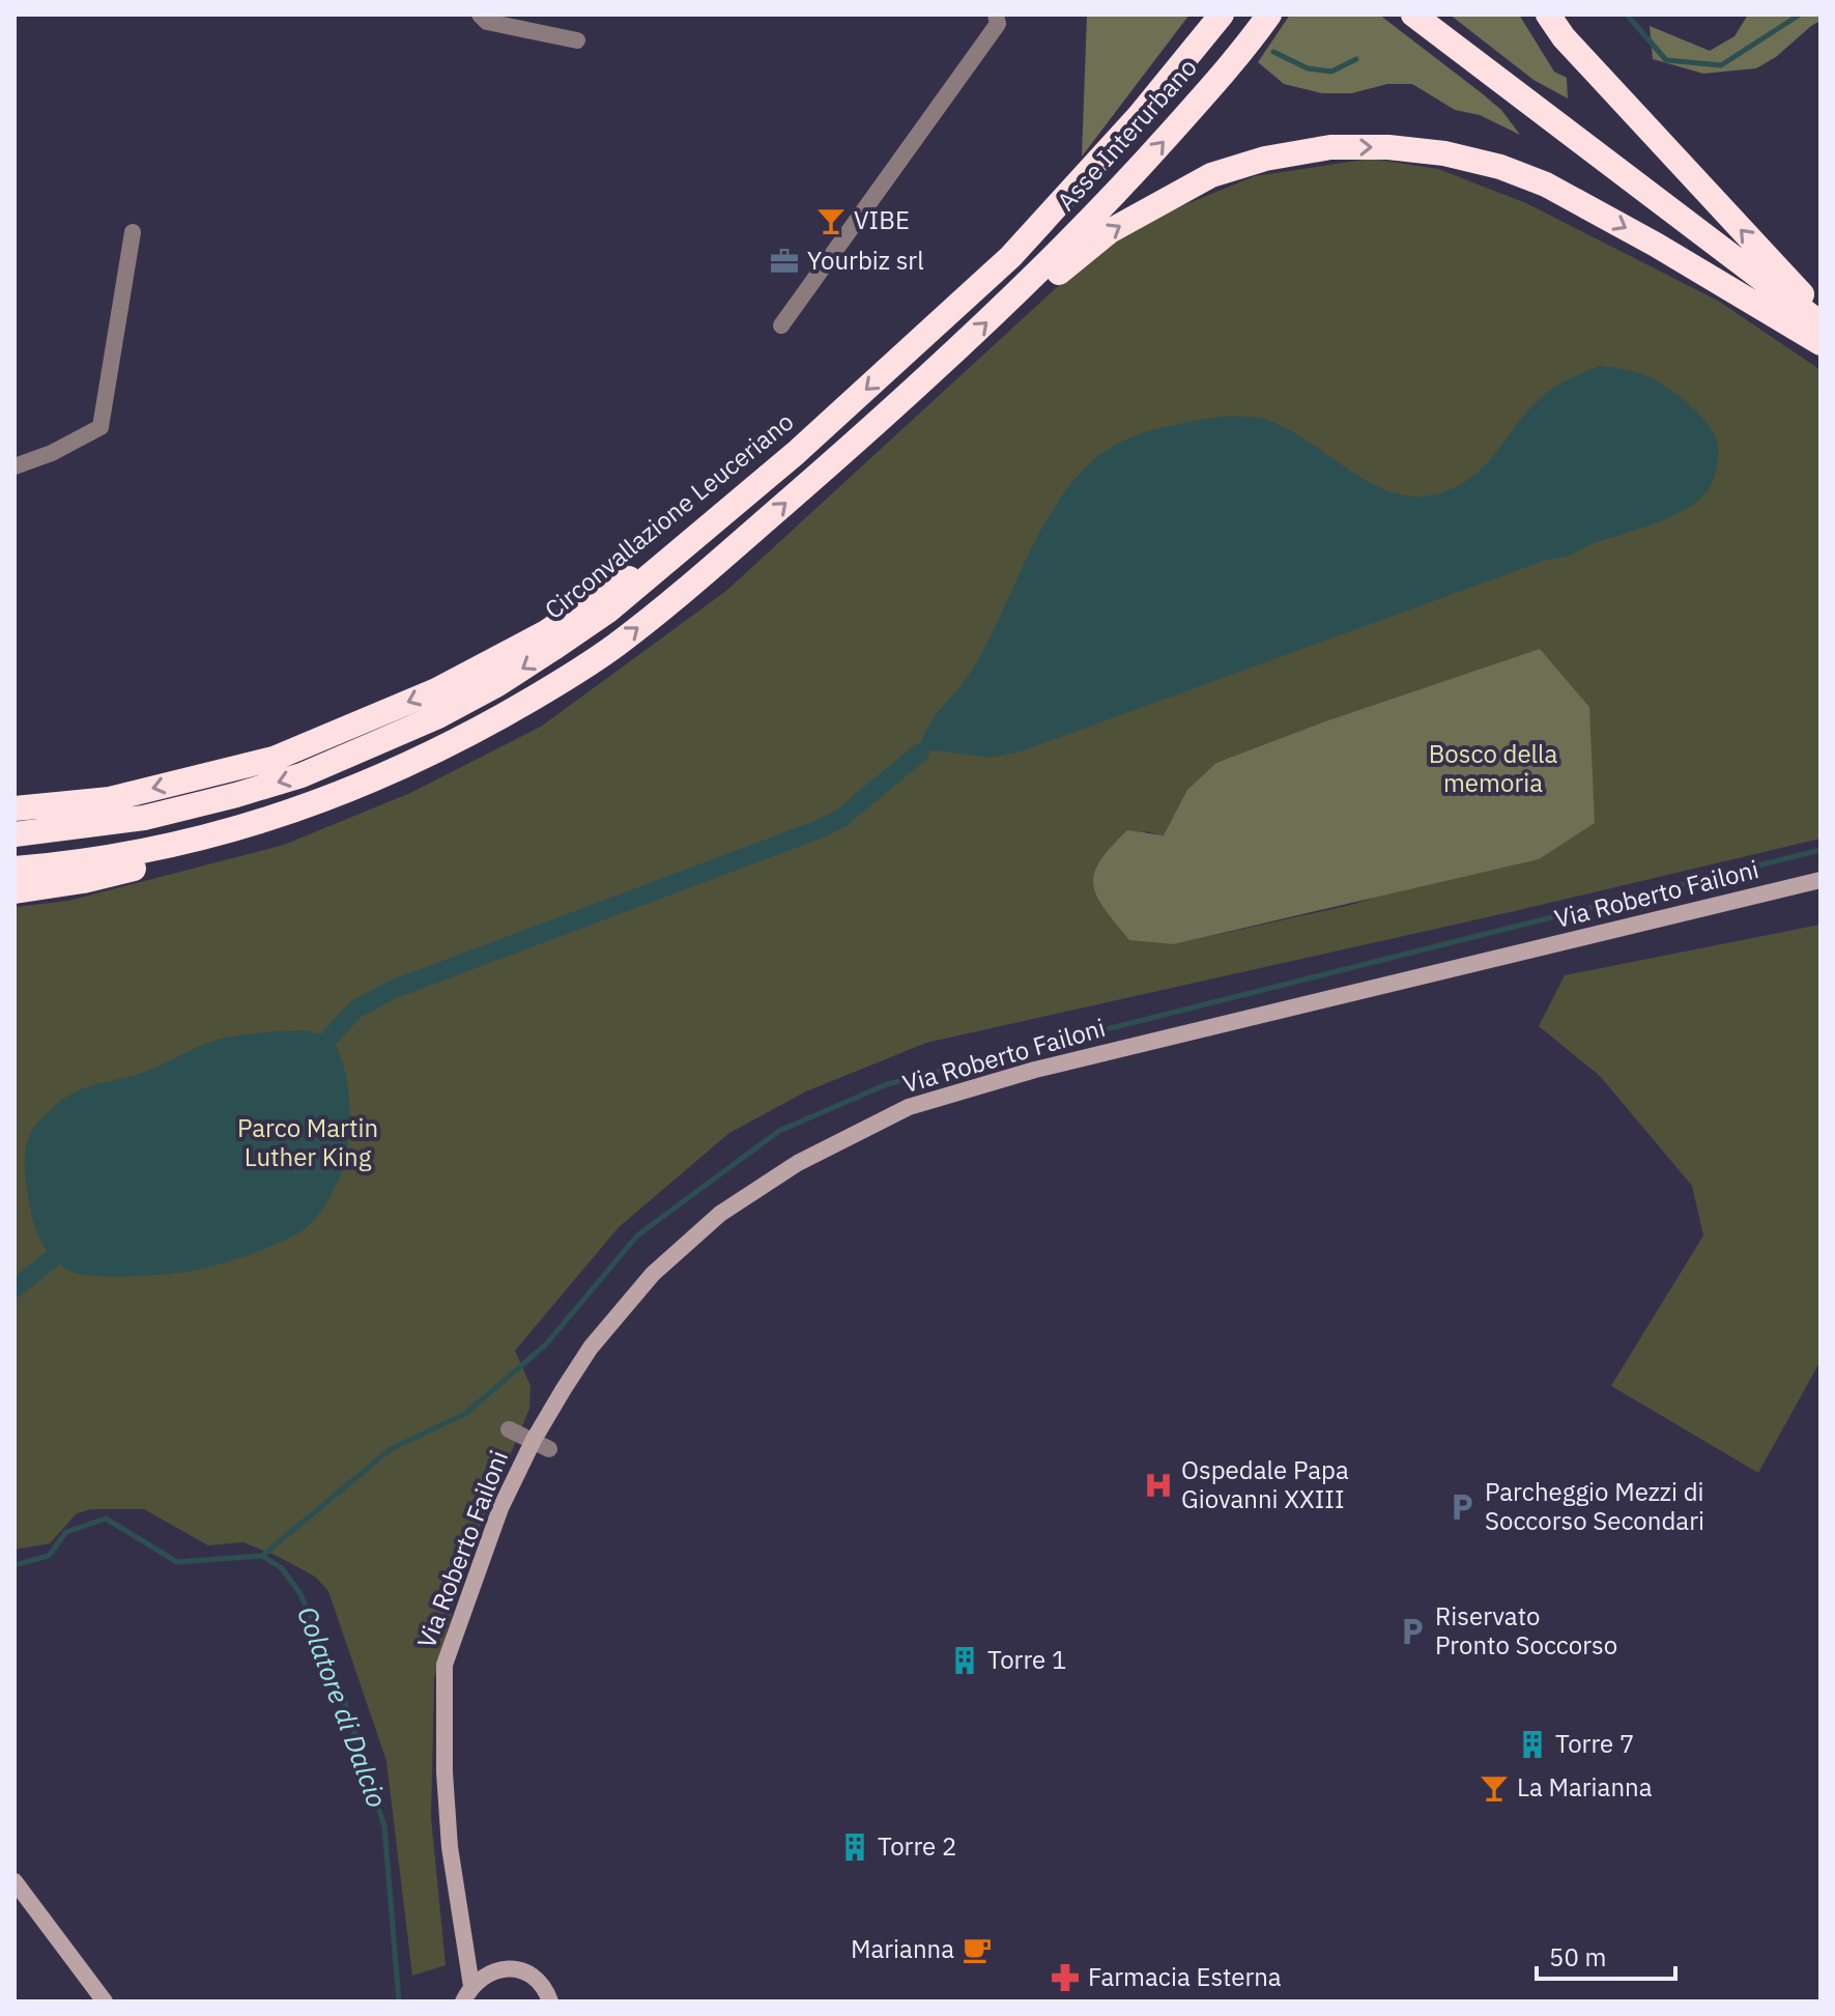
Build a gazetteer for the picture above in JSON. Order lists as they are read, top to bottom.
{
  "streets": {
    "highway": ["Asse Interurbano", "Circonvallazione Leuceriano"],
    "street": ["Via Roberto Failoni"]
  },
  "one_way": ["Asse Interurbano"],
  "water": ["Colatore di Dalcio"],
  "parks": ["Bosco della memoria", "Parco Martin Luther King"],
  "places": {
    "bar": ["VIBE", "La Marianna"],
    "office": ["Yourbiz srl"],
    "hospital": ["Ospedale Papa Giovanni XXIII"],
    "parking": ["Parcheggio Mezzi di Soccorso Secondari", "Riservato Pronto Soccorso"],
    "building": ["Torre 1", "Torre 7", "Torre 2"],
    "cafe": ["Marianna"],
    "pharmacy": ["Farmacia Esterna"]
  },
  "scale_bar": "50 m"
}
